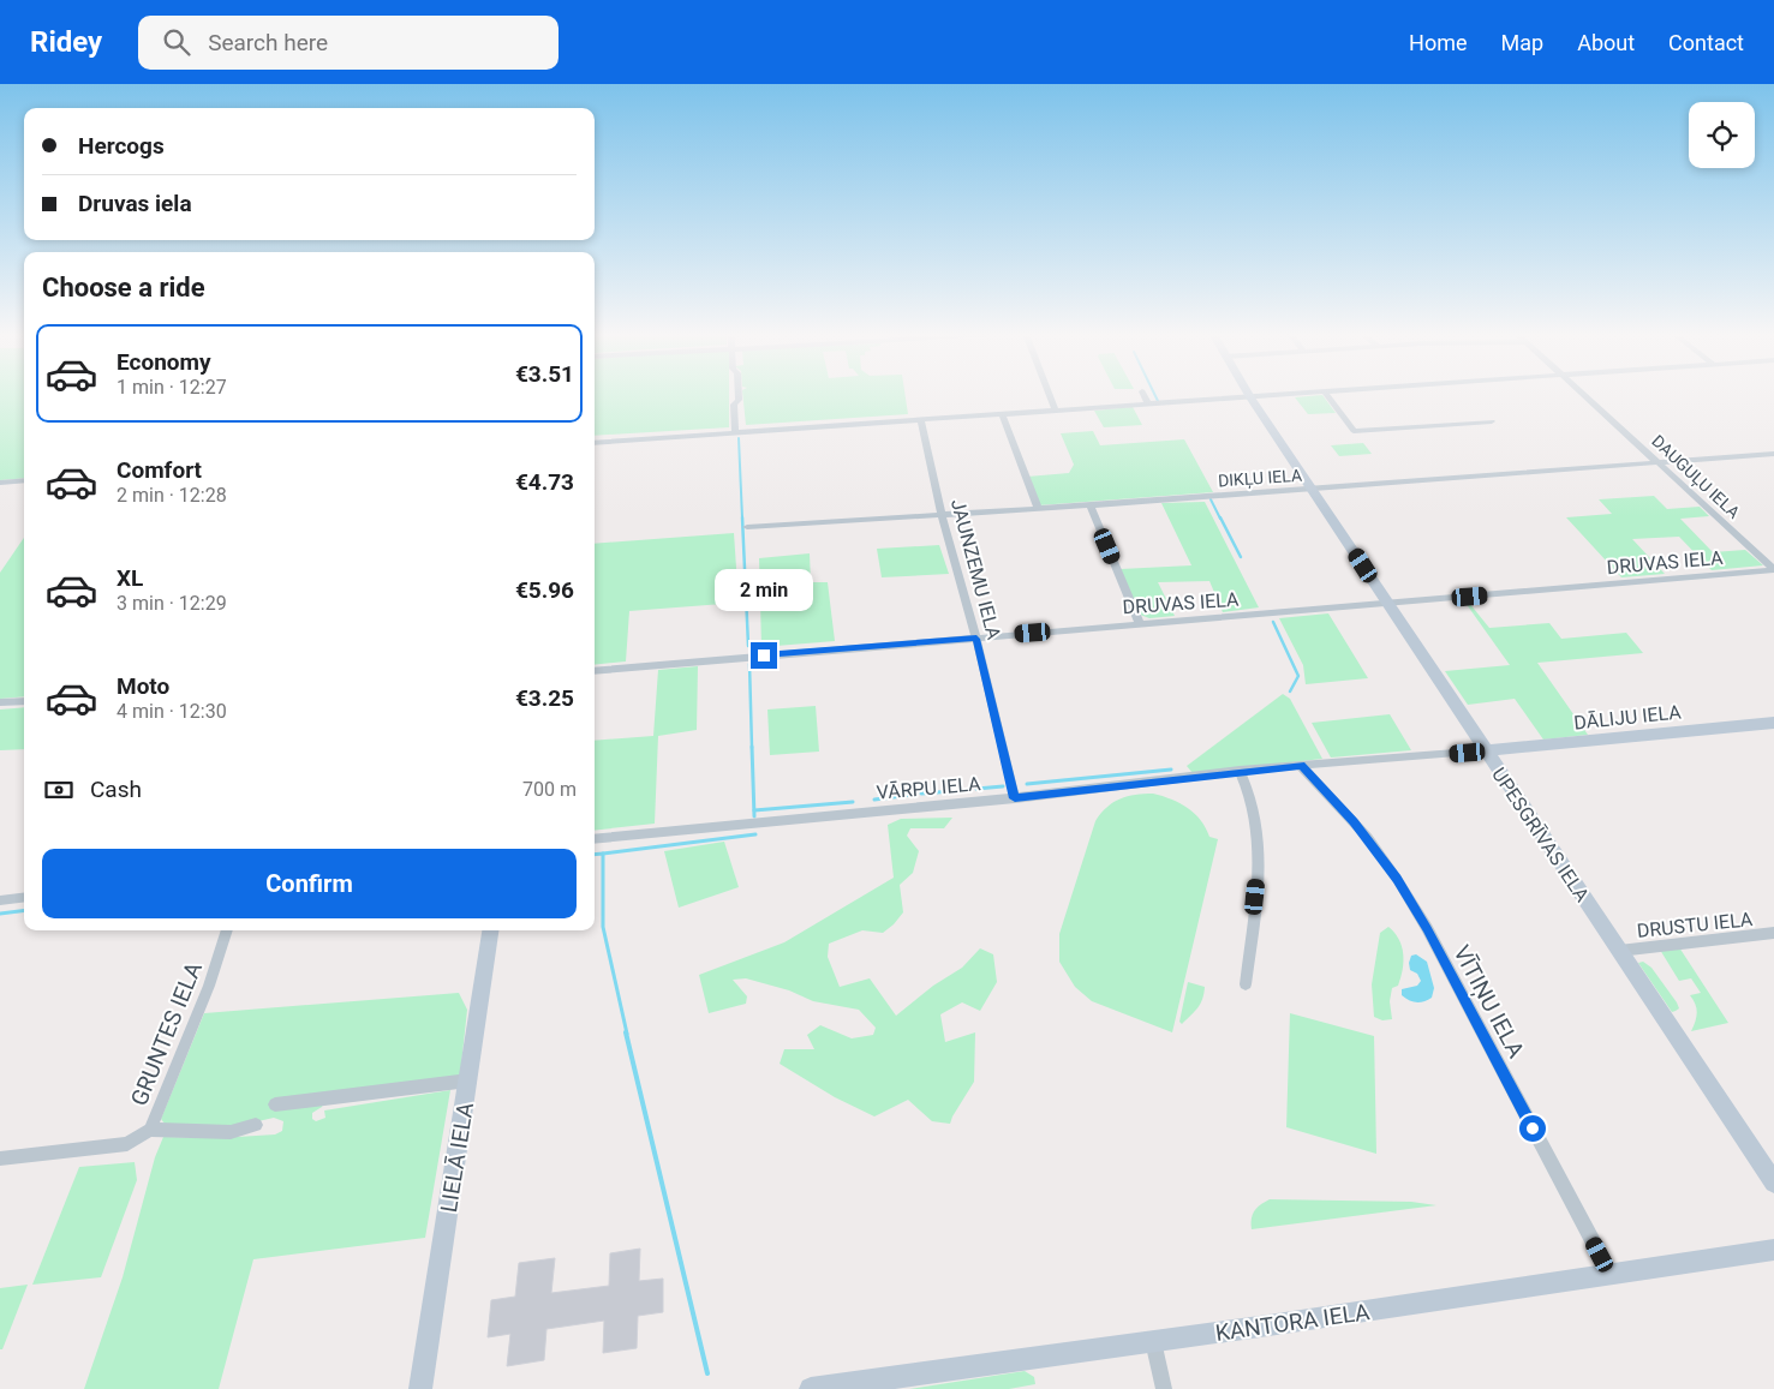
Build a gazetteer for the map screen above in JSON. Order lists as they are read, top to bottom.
{
  "streets": {
    "street": [
      "DAUGUĻU IELA",
      "DIKĻU IELA",
      "DRUVAS IELA",
      "JAUNZEMU IELA",
      "DĀLIJU IELA",
      "VĀRPU IELA",
      "UPESGRĪVAS IELA",
      "DRUSTU IELA",
      "VĪTIŅU IELA",
      "GRUNTES IELA",
      "LIELĀ IELA",
      "KANTORA IELA"
    ]
  },
  "crossings": [
    ["DAUGUĻU IELA", "DIKĻU IELA"],
    ["DAUGUĻU IELA", "DRUVAS IELA"],
    ["DIKĻU IELA", "JAUNZEMU IELA"],
    ["DIKĻU IELA", "UPESGRĪVAS IELA"],
    ["DRUVAS IELA", "JAUNZEMU IELA"],
    ["DRUVAS IELA", "UPESGRĪVAS IELA"],
    ["JAUNZEMU IELA", "VĀRPU IELA"],
    ["DĀLIJU IELA", "VĀRPU IELA"],
    ["DĀLIJU IELA", "UPESGRĪVAS IELA"],
    ["VĀRPU IELA", "UPESGRĪVAS IELA"],
    ["VĀRPU IELA", "VĪTIŅU IELA"],
    ["UPESGRĪVAS IELA", "DRUSTU IELA"],
    ["VĪTIŅU IELA", "KANTORA IELA"]
  ],
  "page": {
    "header": "Ridey",
    "search": "Search here",
    "nav": [
      "Home",
      "Map",
      "About",
      "Contact"
    ],
    "banner": ["Hercogs", "Druvas iela"],
    "heading": "Choose a ride",
    "list": [
      {
        "name": "Economy",
        "note": "1 min · 12:27",
        "value": "€3.51"
      },
      {
        "name": "Comfort",
        "note": "2 min · 12:28",
        "value": "€4.73"
      },
      {
        "name": "XL",
        "note": "3 min · 12:29",
        "value": "€5.96"
      },
      {
        "name": "Moto",
        "note": "4 min · 12:30",
        "value": "€3.25"
      }
    ],
    "bubble": "2 min",
    "pay": ["Cash", "700 m"],
    "buttons": "Confirm"
  }
}
